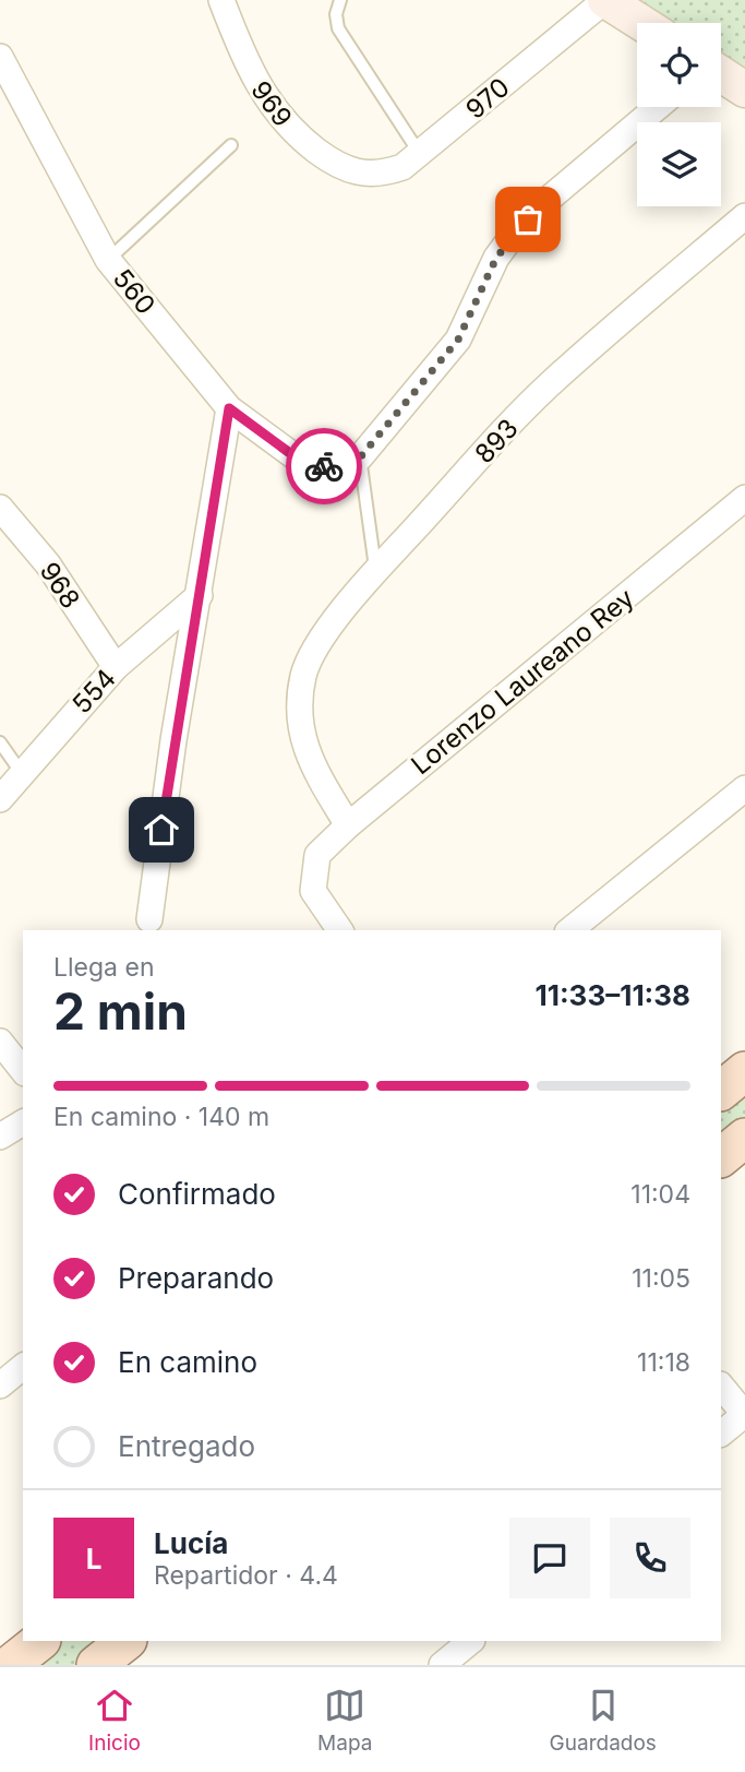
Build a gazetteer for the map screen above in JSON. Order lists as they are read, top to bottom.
{
  "streets": {
    "street": [
      "970",
      "969",
      "560",
      "893",
      "968",
      "Lorenzo Laureano Rey",
      "554"
    ]
  },
  "crossings": [
    ["970", "969"],
    ["893", "Lorenzo Laureano Rey"],
    ["968", "554"]
  ],
  "page": {
    "heading": ["2 min", "Llega en", "11:33–11:38"],
    "panel": ["Lucía", "Repartidor · 4.4"],
    "bar": "En camino · 140 m",
    "list": [
      ["Confirmado", "11:04"],
      ["Preparando", "11:05"],
      ["En camino", "11:18"],
      "Entregado"
    ],
    "round": "L",
    "tabs": ["Inicio", "Mapa", "Guardados"]
  }
}
